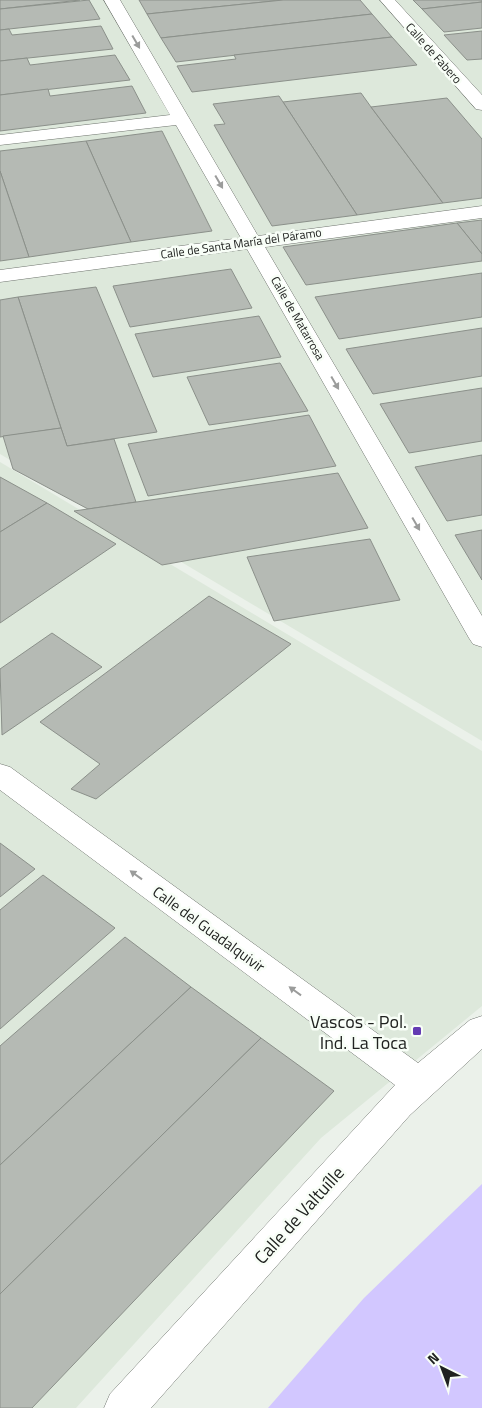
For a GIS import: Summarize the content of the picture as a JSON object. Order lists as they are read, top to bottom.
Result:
{
  "streets": {
    "street": [
      "Calle de Fabero",
      "Calle de Santa María del Páramo",
      "Calle de Matarrosa",
      "Calle del Guadalquivir",
      "Calle de Valtuílle"
    ]
  },
  "crossings": [
    ["Calle de Santa María del Páramo", "Calle de Matarrosa"],
    ["Calle del Guadalquivir", "Calle de Valtuílle"]
  ],
  "one_way": ["Calle de Matarrosa", "Calle del Guadalquivir"],
  "places": {
    "transit": ["Vascos - Pol. Ind. La Toca"]
  },
  "north": "top left"
}
